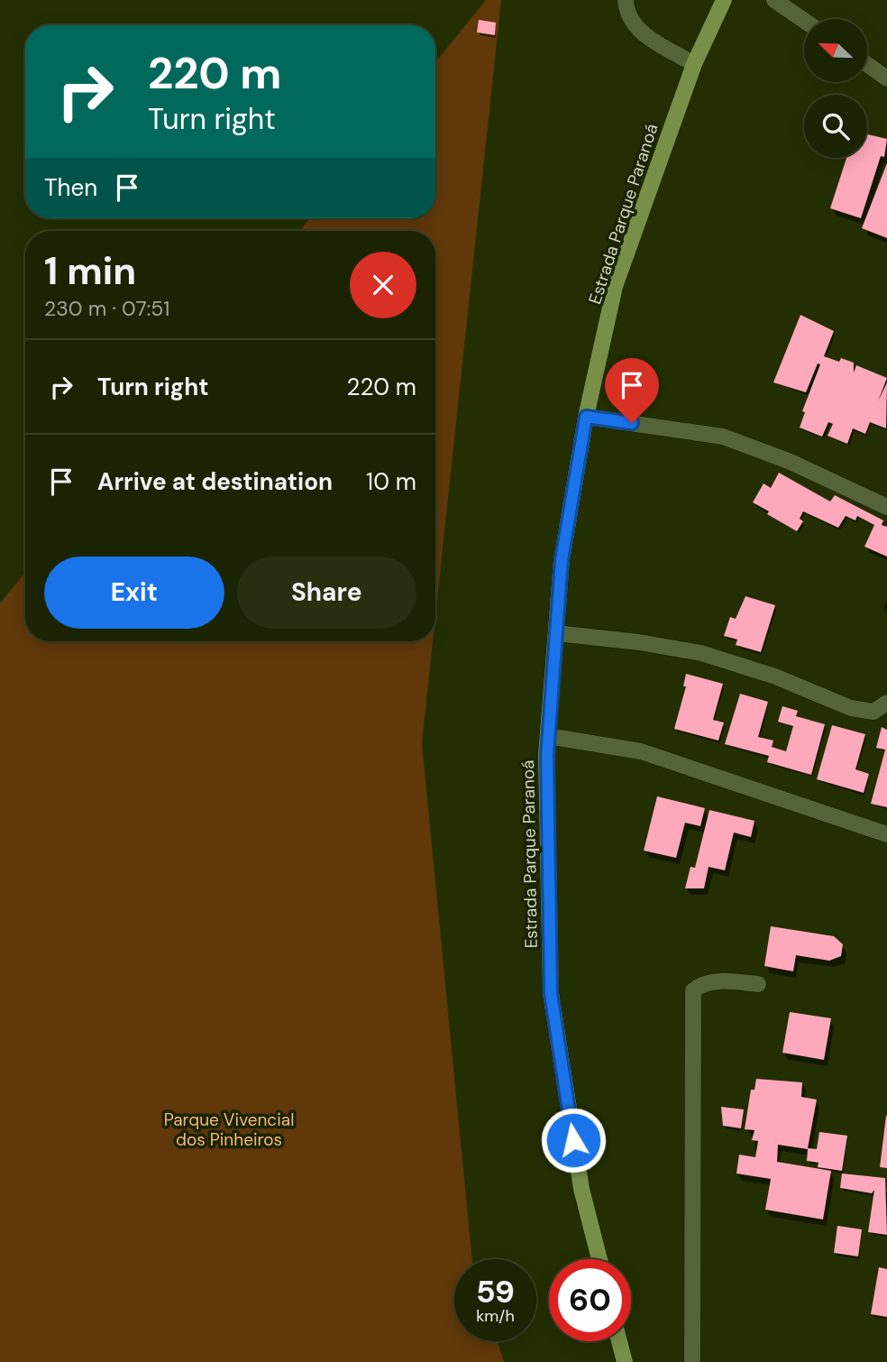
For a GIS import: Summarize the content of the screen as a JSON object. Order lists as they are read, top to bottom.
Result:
{
  "streets": {
    "main road": ["Estrada Parque Paranoá"]
  },
  "parks": ["Parque Vivencial dos Pinheiros"],
  "north": "top left",
  "page": {
    "turn": ["220 m", "Turn right"],
    "then": "Then",
    "heading": ["1 min", "230 m · 07:51"],
    "list": [
      {
        "name": "Turn right",
        "value": "220 m"
      },
      {
        "name": "Arrive at destination",
        "value": "10 m"
      }
    ],
    "buttons": ["Exit", "Share"],
    "speed": "59 km/h",
    "limit": "60"
  }
}
